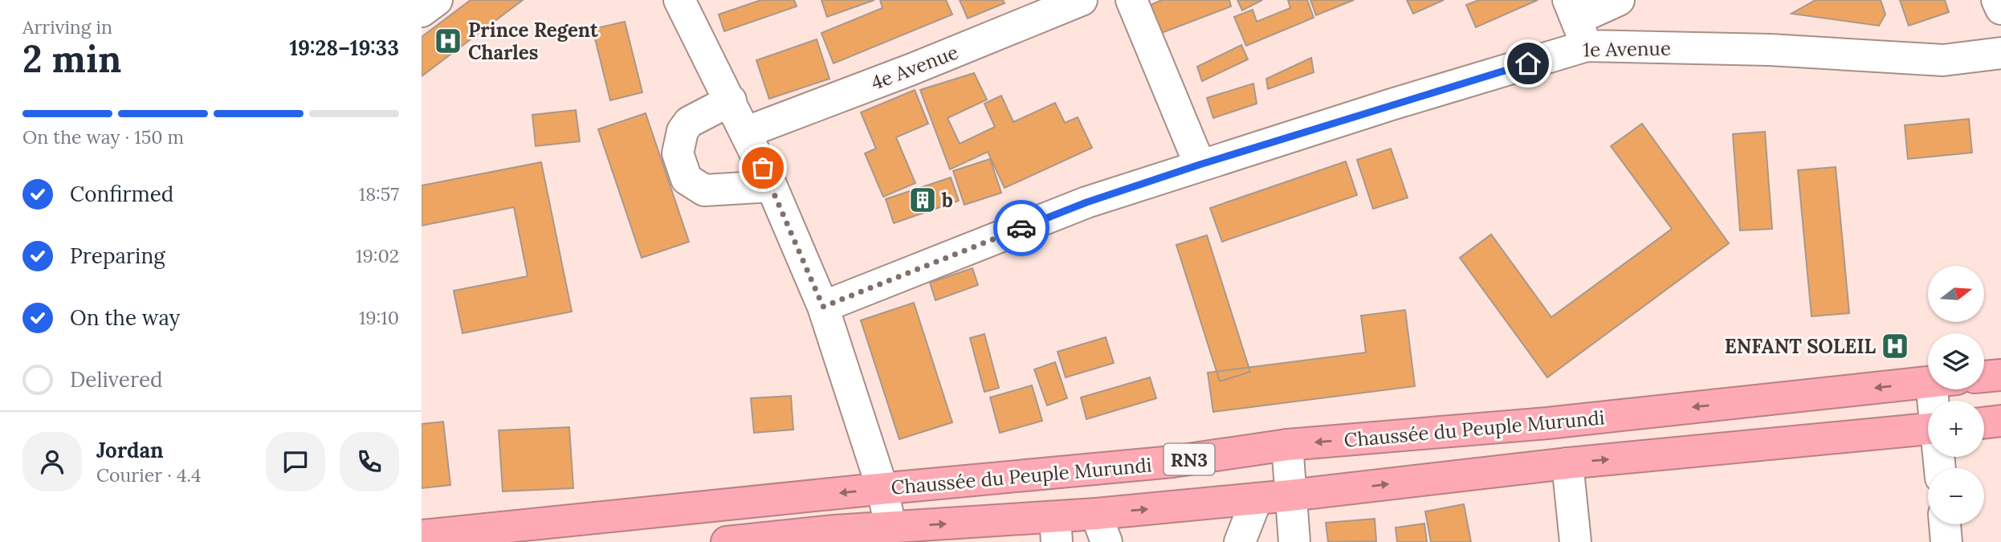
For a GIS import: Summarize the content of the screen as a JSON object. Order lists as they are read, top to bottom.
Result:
{
  "streets": {
    "highway": ["Chaussée du Peuple Murundi", "RN3"],
    "street": ["1e Avenue", "4e Avenue"]
  },
  "places": {
    "hospital": ["Prince Regent Charles", "ENFANT SOLEIL"],
    "building": ["b"]
  },
  "north": "right",
  "page": {
    "heading": ["2 min", "Arriving in", "19:28–19:33"],
    "panel": ["Jordan", "Courier · 4.4"],
    "bar": "On the way · 150 m",
    "list": [
      ["Confirmed", "18:57"],
      ["Preparing", "19:02"],
      ["On the way", "19:10"],
      "Delivered"
    ],
    "map_buttons": ["+", "−"]
  }
}
